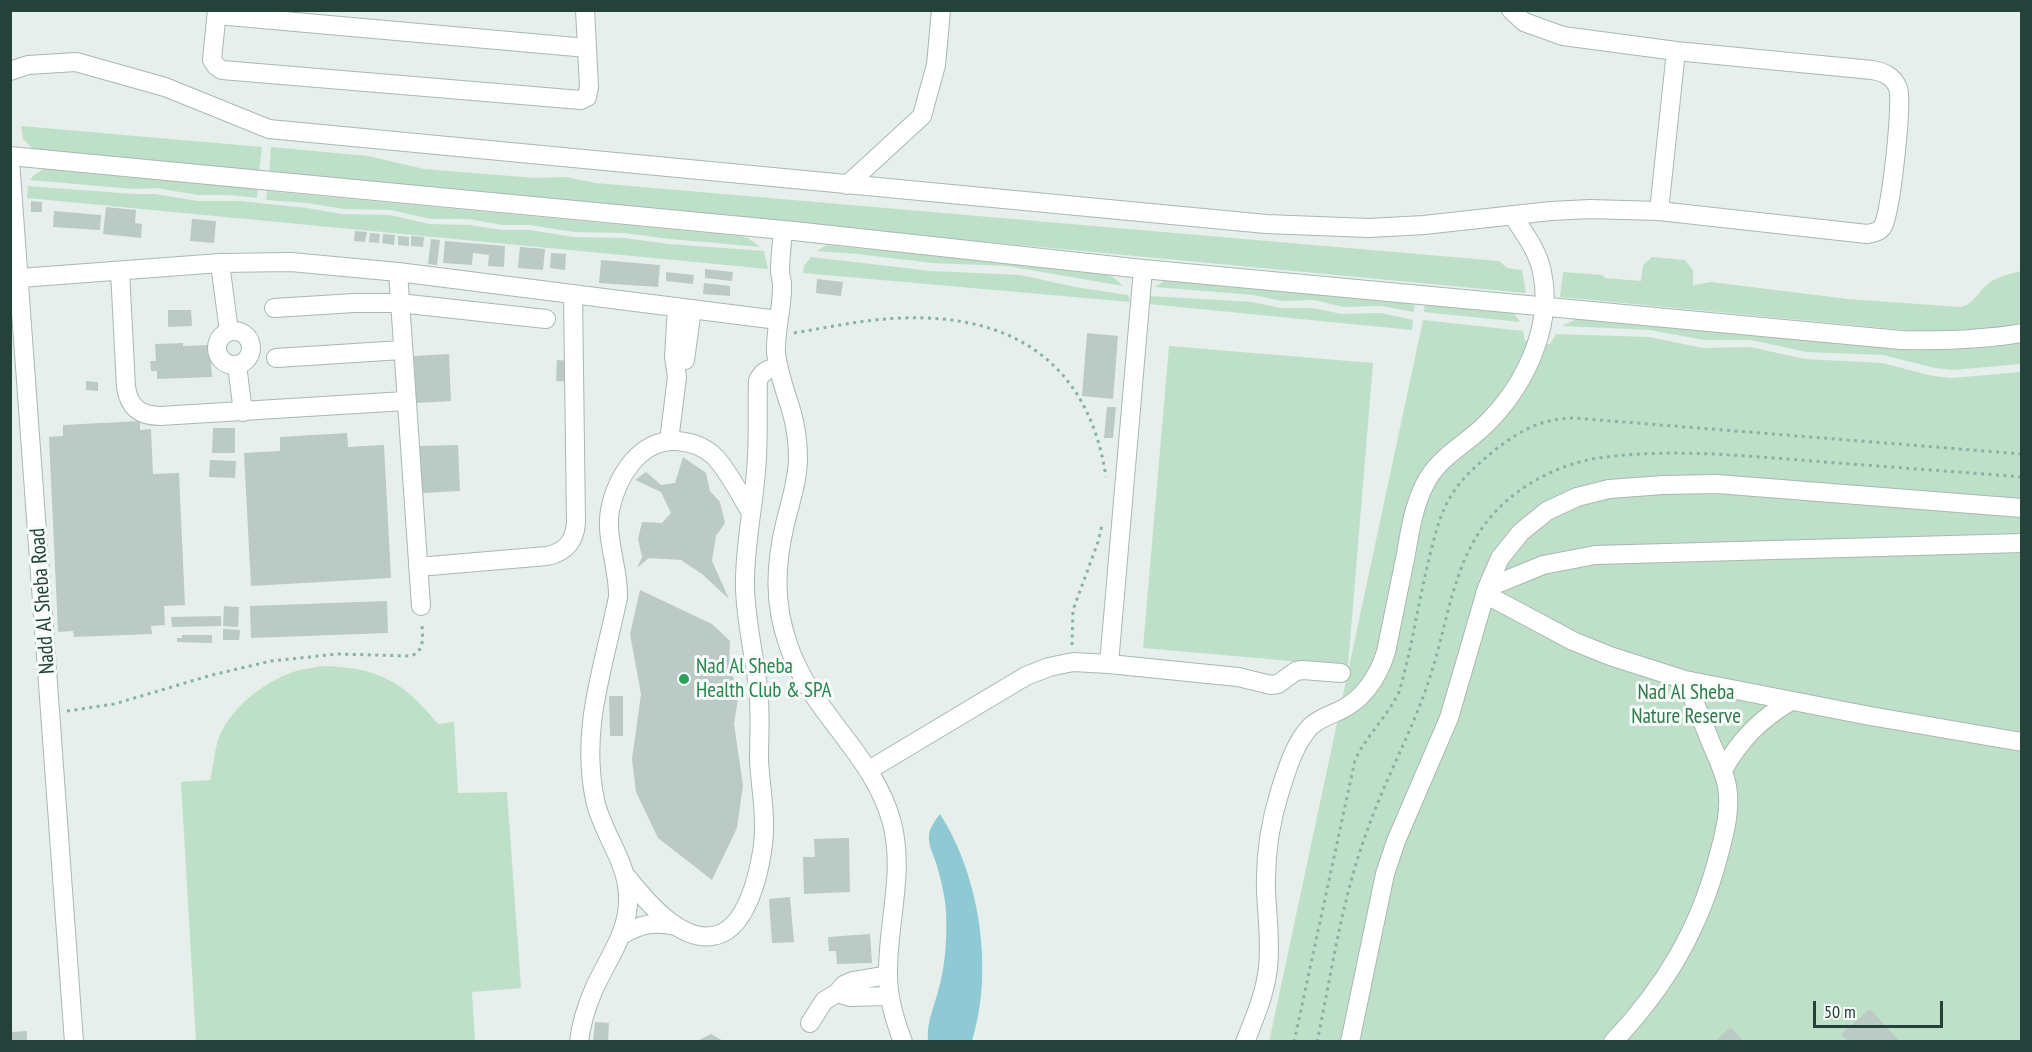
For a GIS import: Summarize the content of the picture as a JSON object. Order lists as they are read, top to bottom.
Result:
{
  "streets": {
    "street": ["Nadd Al Sheba Road"]
  },
  "parks": ["Nad Al Sheba Nature Reserve"],
  "places": ["Nad Al Sheba Health Club & SPA"],
  "scale_bar": "50 m"
}
